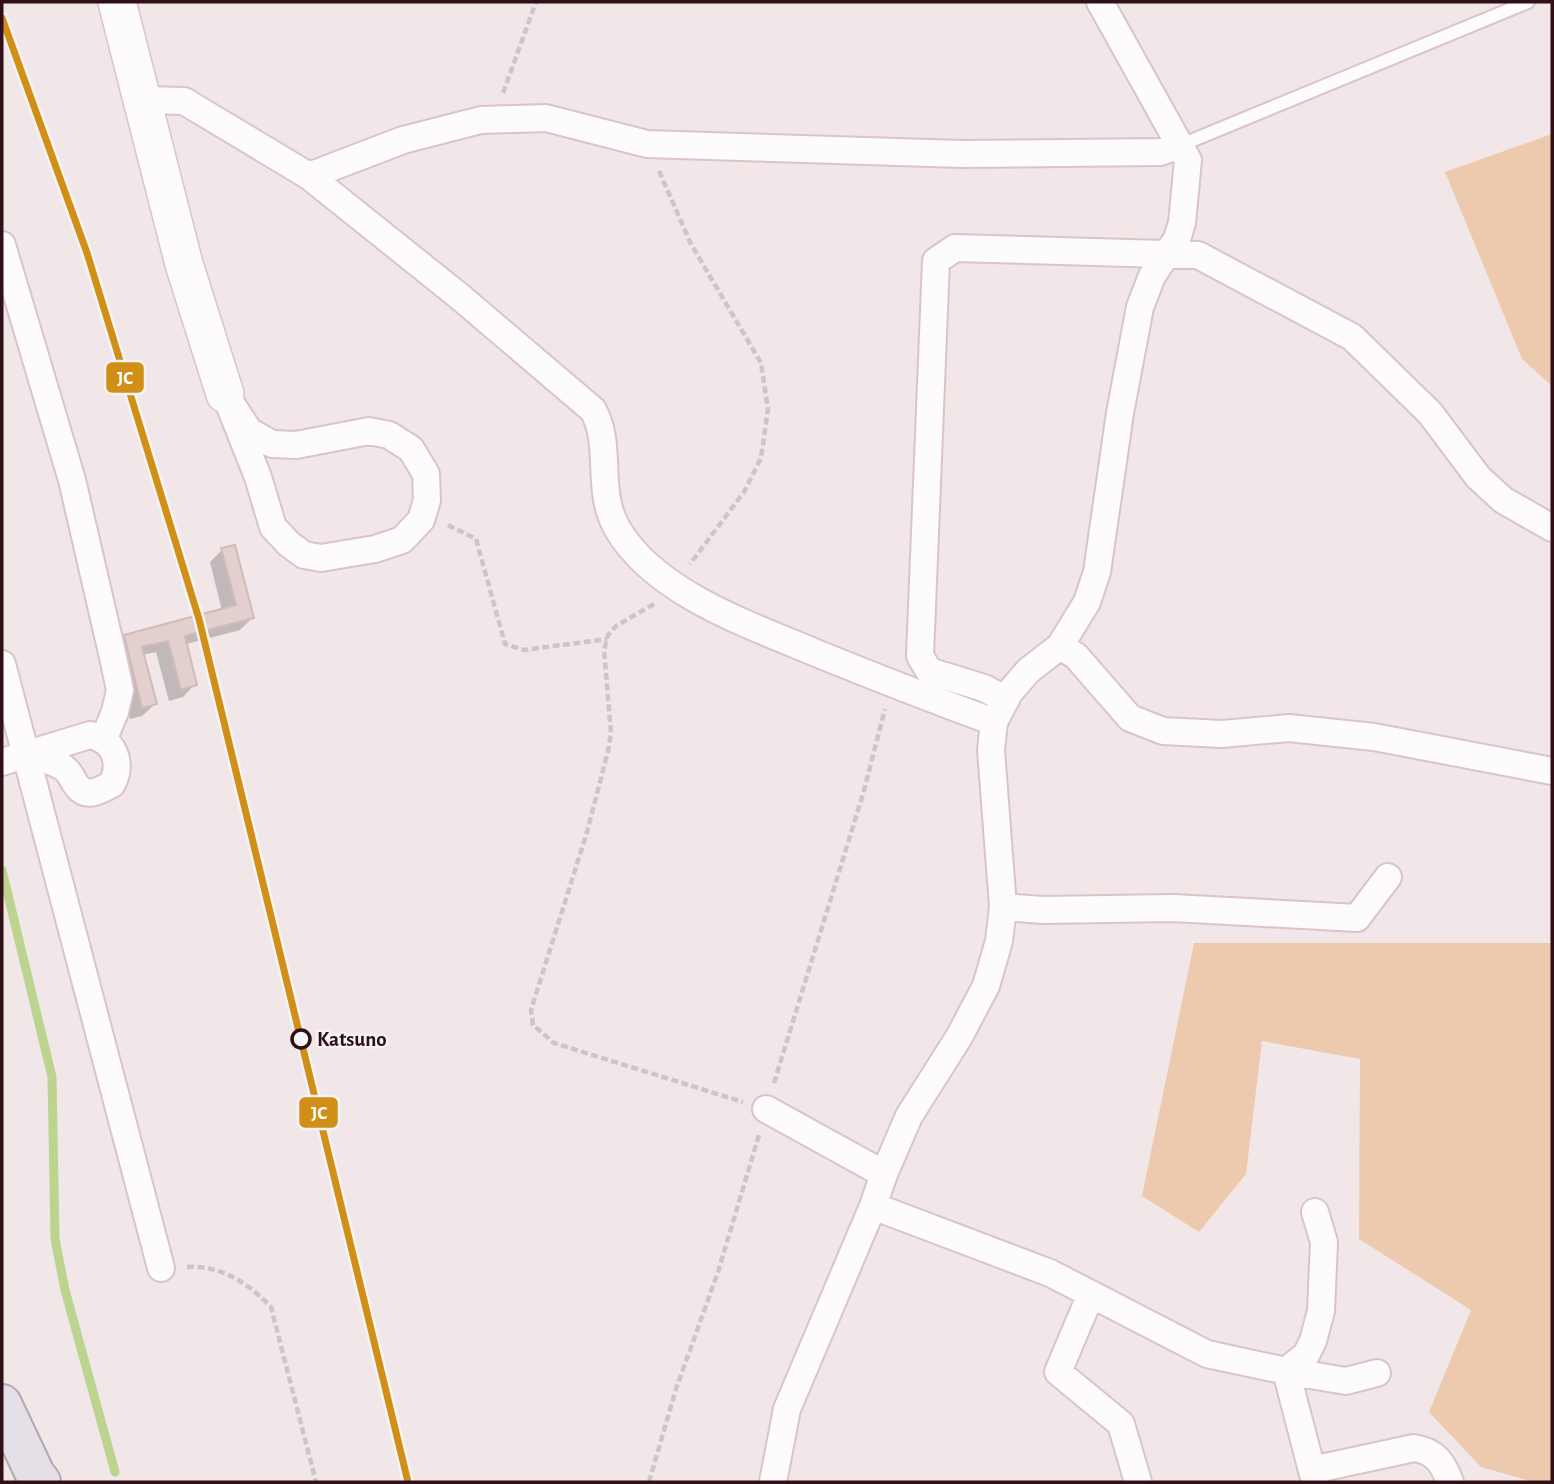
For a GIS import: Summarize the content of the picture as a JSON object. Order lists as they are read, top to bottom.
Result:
{
  "places": ["Katsuno"],
  "lines": ["transit line JC"]
}
